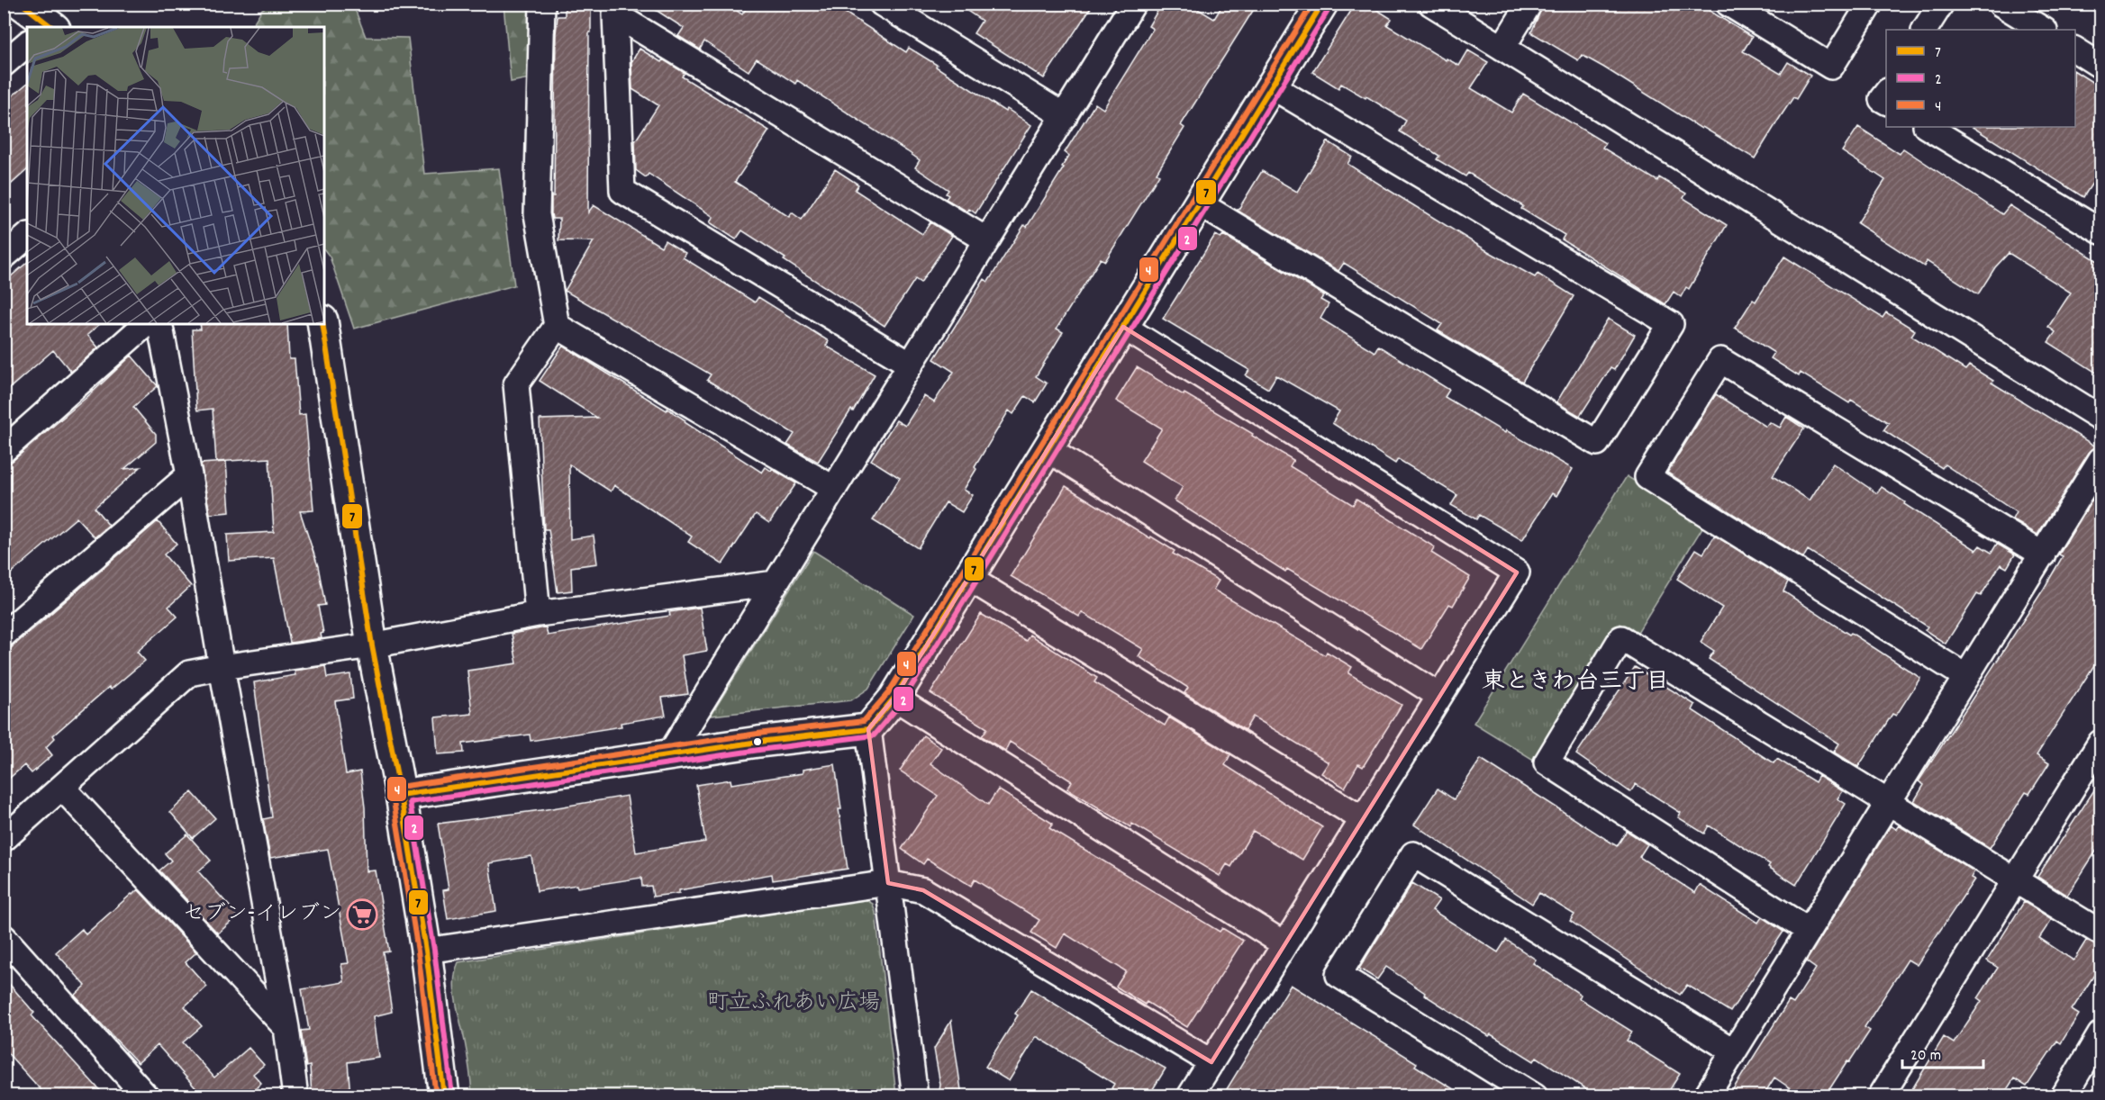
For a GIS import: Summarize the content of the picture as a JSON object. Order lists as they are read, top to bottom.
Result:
{
  "districts": ["東ときわ台三丁目"],
  "parks": ["町立ふれあい広場"],
  "places": {
    "supermarket": ["セブン-イレブン"]
  },
  "lines": ["transit line 7", "transit line 4", "transit line 2"],
  "legend": ["7", "2", "4"],
  "scale_bar": "20 m"
}
